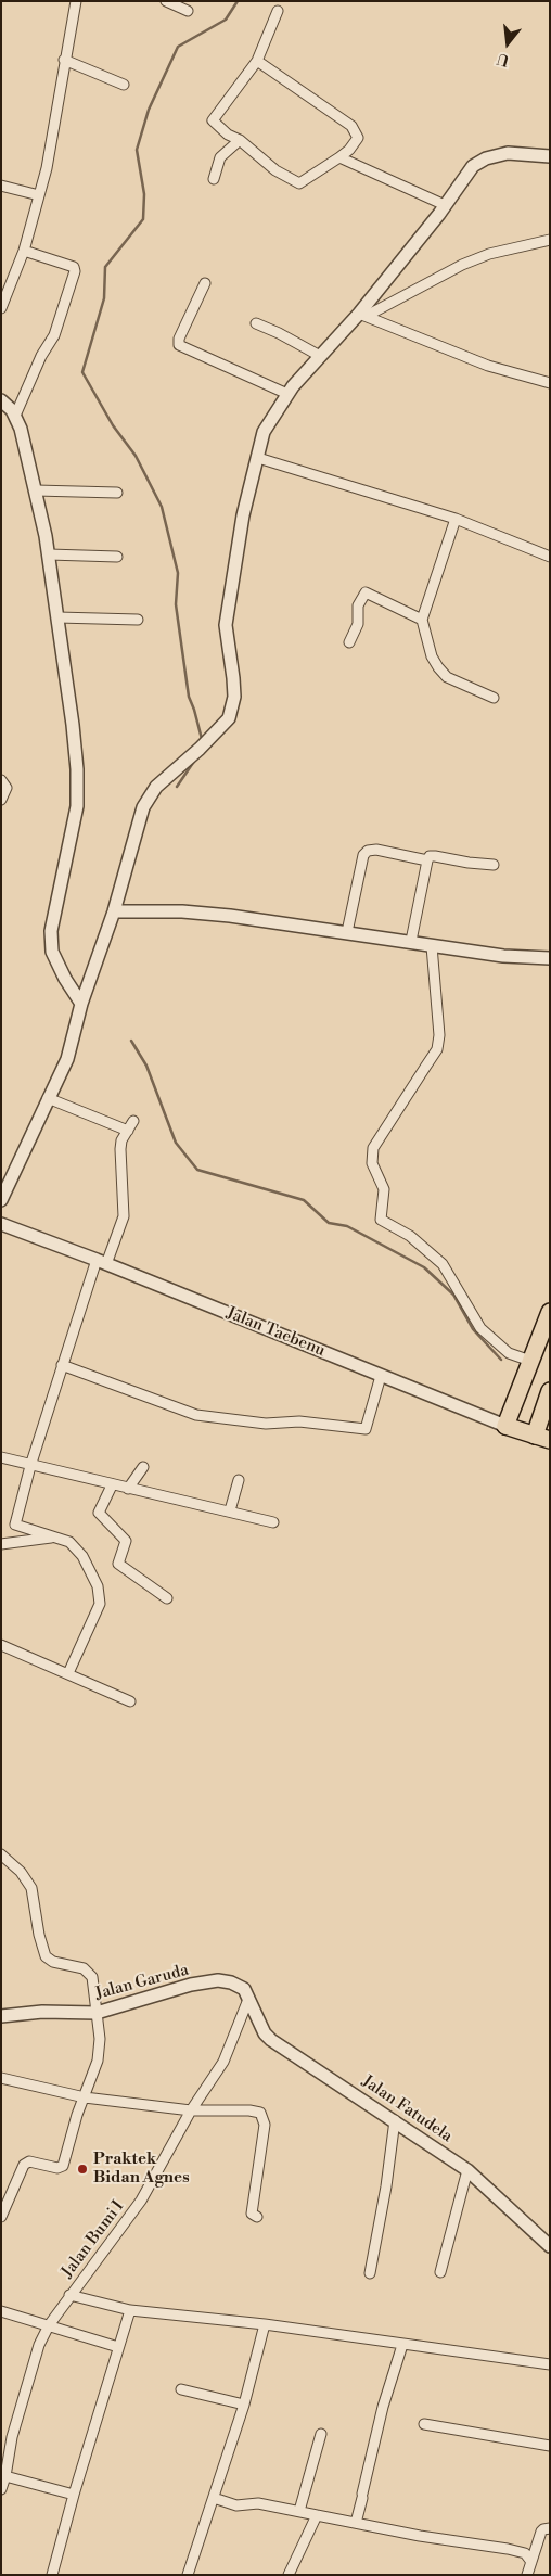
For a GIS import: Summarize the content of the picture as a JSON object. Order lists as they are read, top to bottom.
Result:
{
  "streets": {
    "main road": ["Jalan Taebenu"],
    "street": ["Jalan Garuda", "Jalan Fatudela", "Jalan Bumi I"]
  },
  "crossings": [
    ["Jalan Garuda", "Jalan Fatudela"],
    ["Jalan Garuda", "Jalan Bumi I"],
    ["Jalan Fatudela", "Jalan Bumi I"]
  ],
  "places": ["Praktek Bidan Agnes"],
  "north": "bottom"
}
